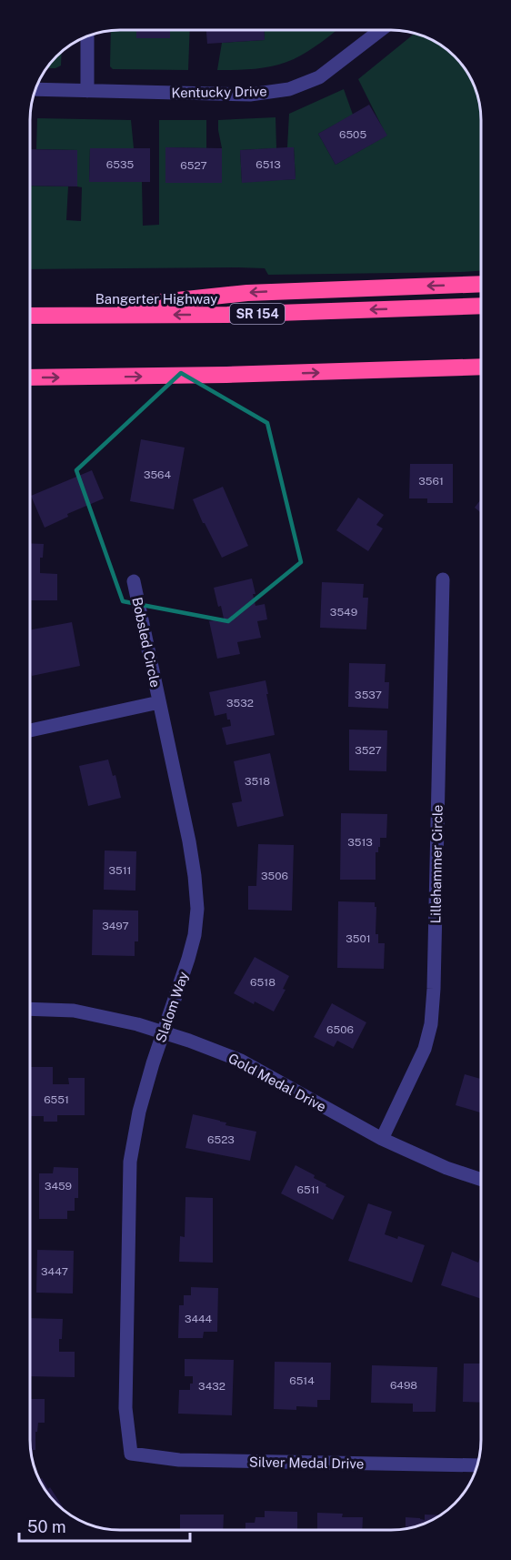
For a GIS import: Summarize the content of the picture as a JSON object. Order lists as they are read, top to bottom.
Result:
{
  "streets": {
    "highway": ["Bangerter Highway", "SR 154"],
    "street": [
      "Kentucky Drive",
      "Bobsled Circle",
      "Lillehammer Circle",
      "Slalom Way",
      "Gold Medal Drive",
      "Silver Medal Drive"
    ]
  },
  "crossings": [
    ["Bobsled Circle", "Slalom Way"],
    ["Lillehammer Circle", "Gold Medal Drive"],
    ["Slalom Way", "Gold Medal Drive"],
    ["Slalom Way", "Silver Medal Drive"]
  ],
  "house_numbers": [
    "6505",
    "6535",
    "6513",
    "6527",
    "3564",
    "3561",
    "3549",
    "3537",
    "3532",
    "3527",
    "3518",
    "3513",
    "3511",
    "3506",
    "3497",
    "3501",
    "6518",
    "6506",
    "6551",
    "6523",
    "3459",
    "6511",
    "3447",
    "3444",
    "6514",
    "6498",
    "3432"
  ],
  "scale_bar": "50 m"
}
